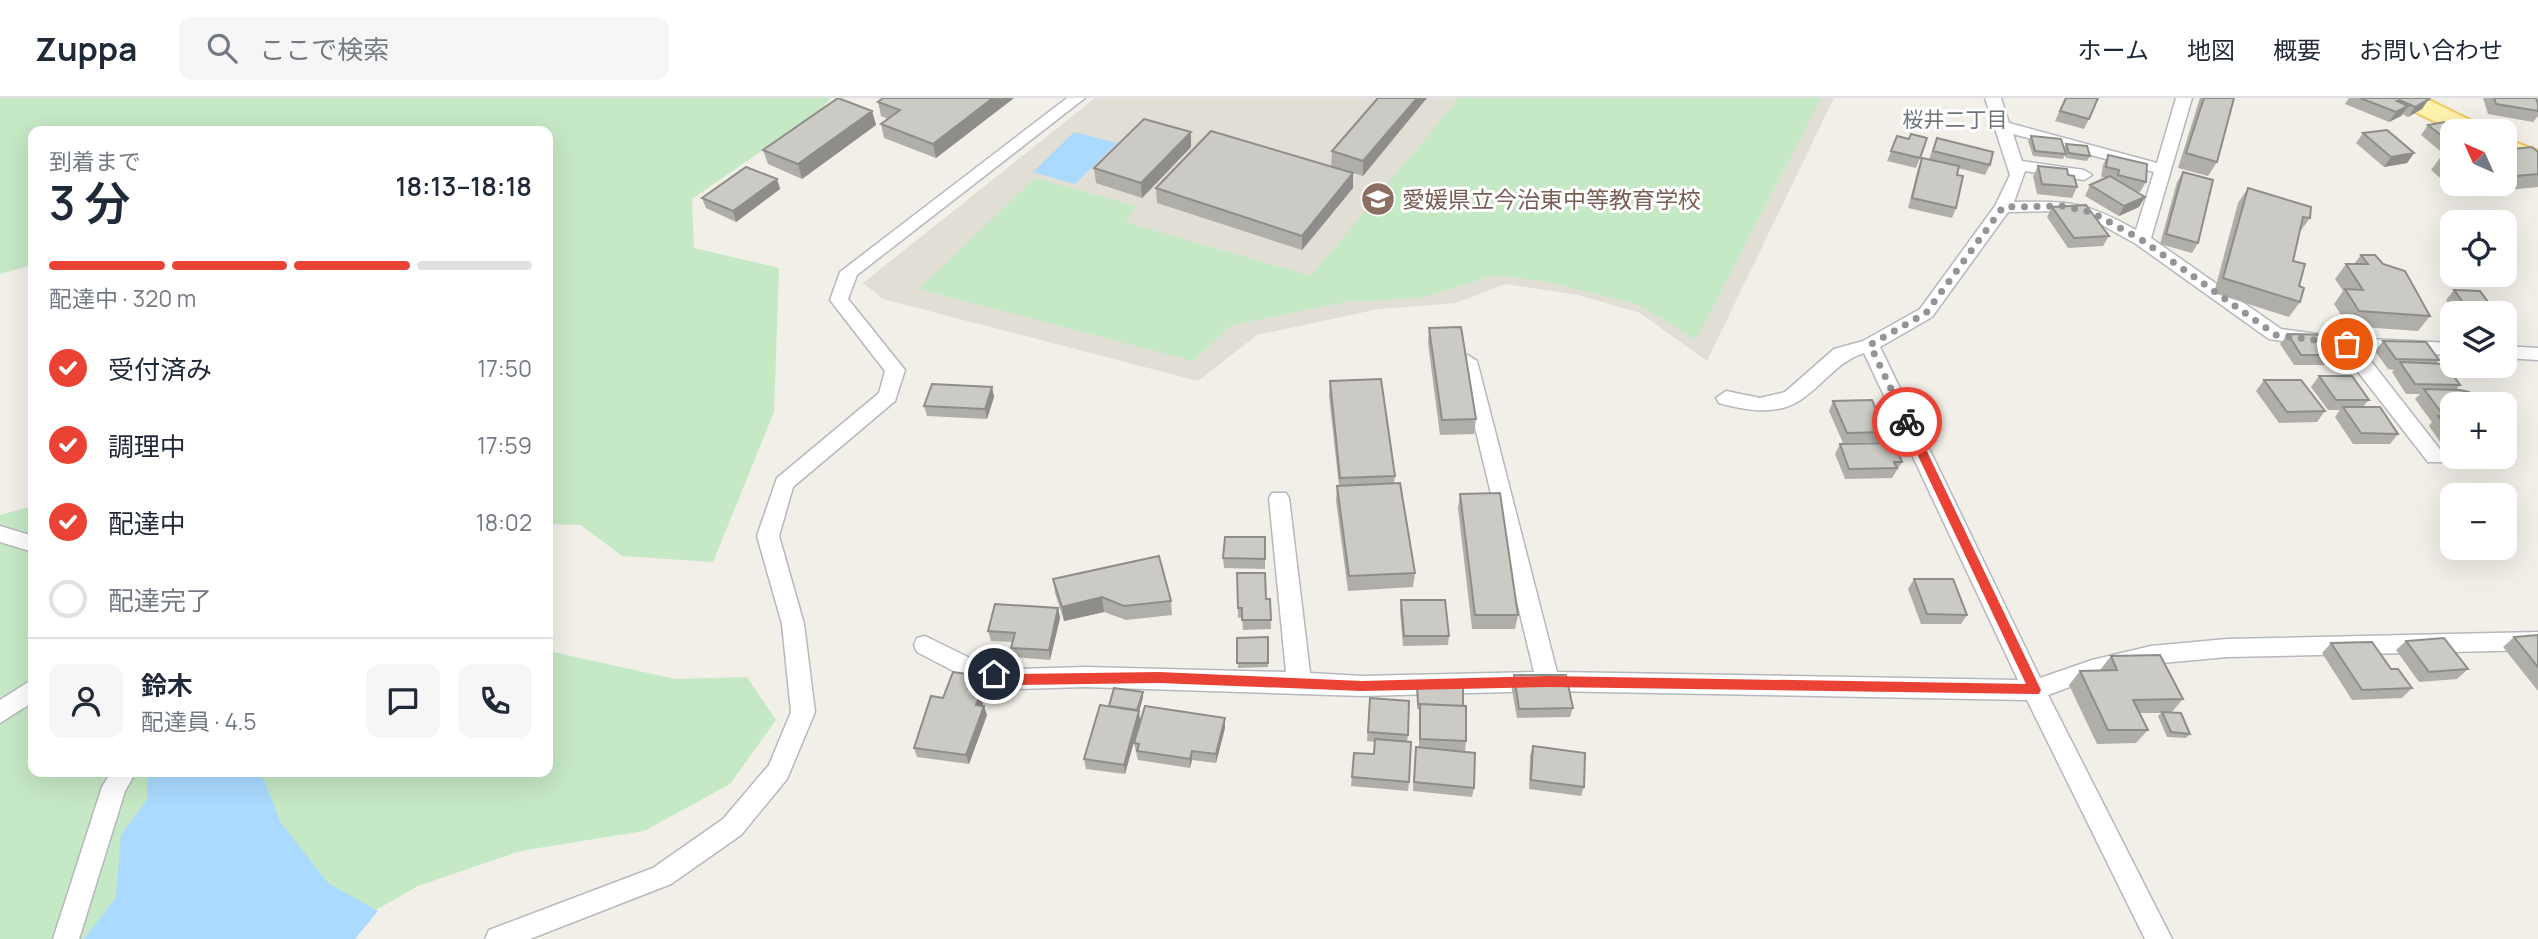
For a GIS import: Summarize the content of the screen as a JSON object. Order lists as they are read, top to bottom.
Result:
{
  "districts": ["桜井二丁目"],
  "places": {
    "school or university": ["愛媛県立今治東中等教育学校"]
  },
  "north": "top left",
  "page": {
    "header": "Zuppa",
    "search": "ここで検索",
    "nav": [
      "ホーム",
      "地図",
      "概要",
      "お問い合わせ"
    ],
    "map_buttons": ["+", "−"],
    "heading": ["3 分", "到着まで", "18:13–18:18"],
    "panel": ["鈴木", "配達員 · 4.5"],
    "bar": "配達中 · 320 m",
    "list": [
      ["受付済み", "17:50"],
      ["調理中", "17:59"],
      ["配達中", "18:02"],
      "配達完了"
    ]
  }
}
